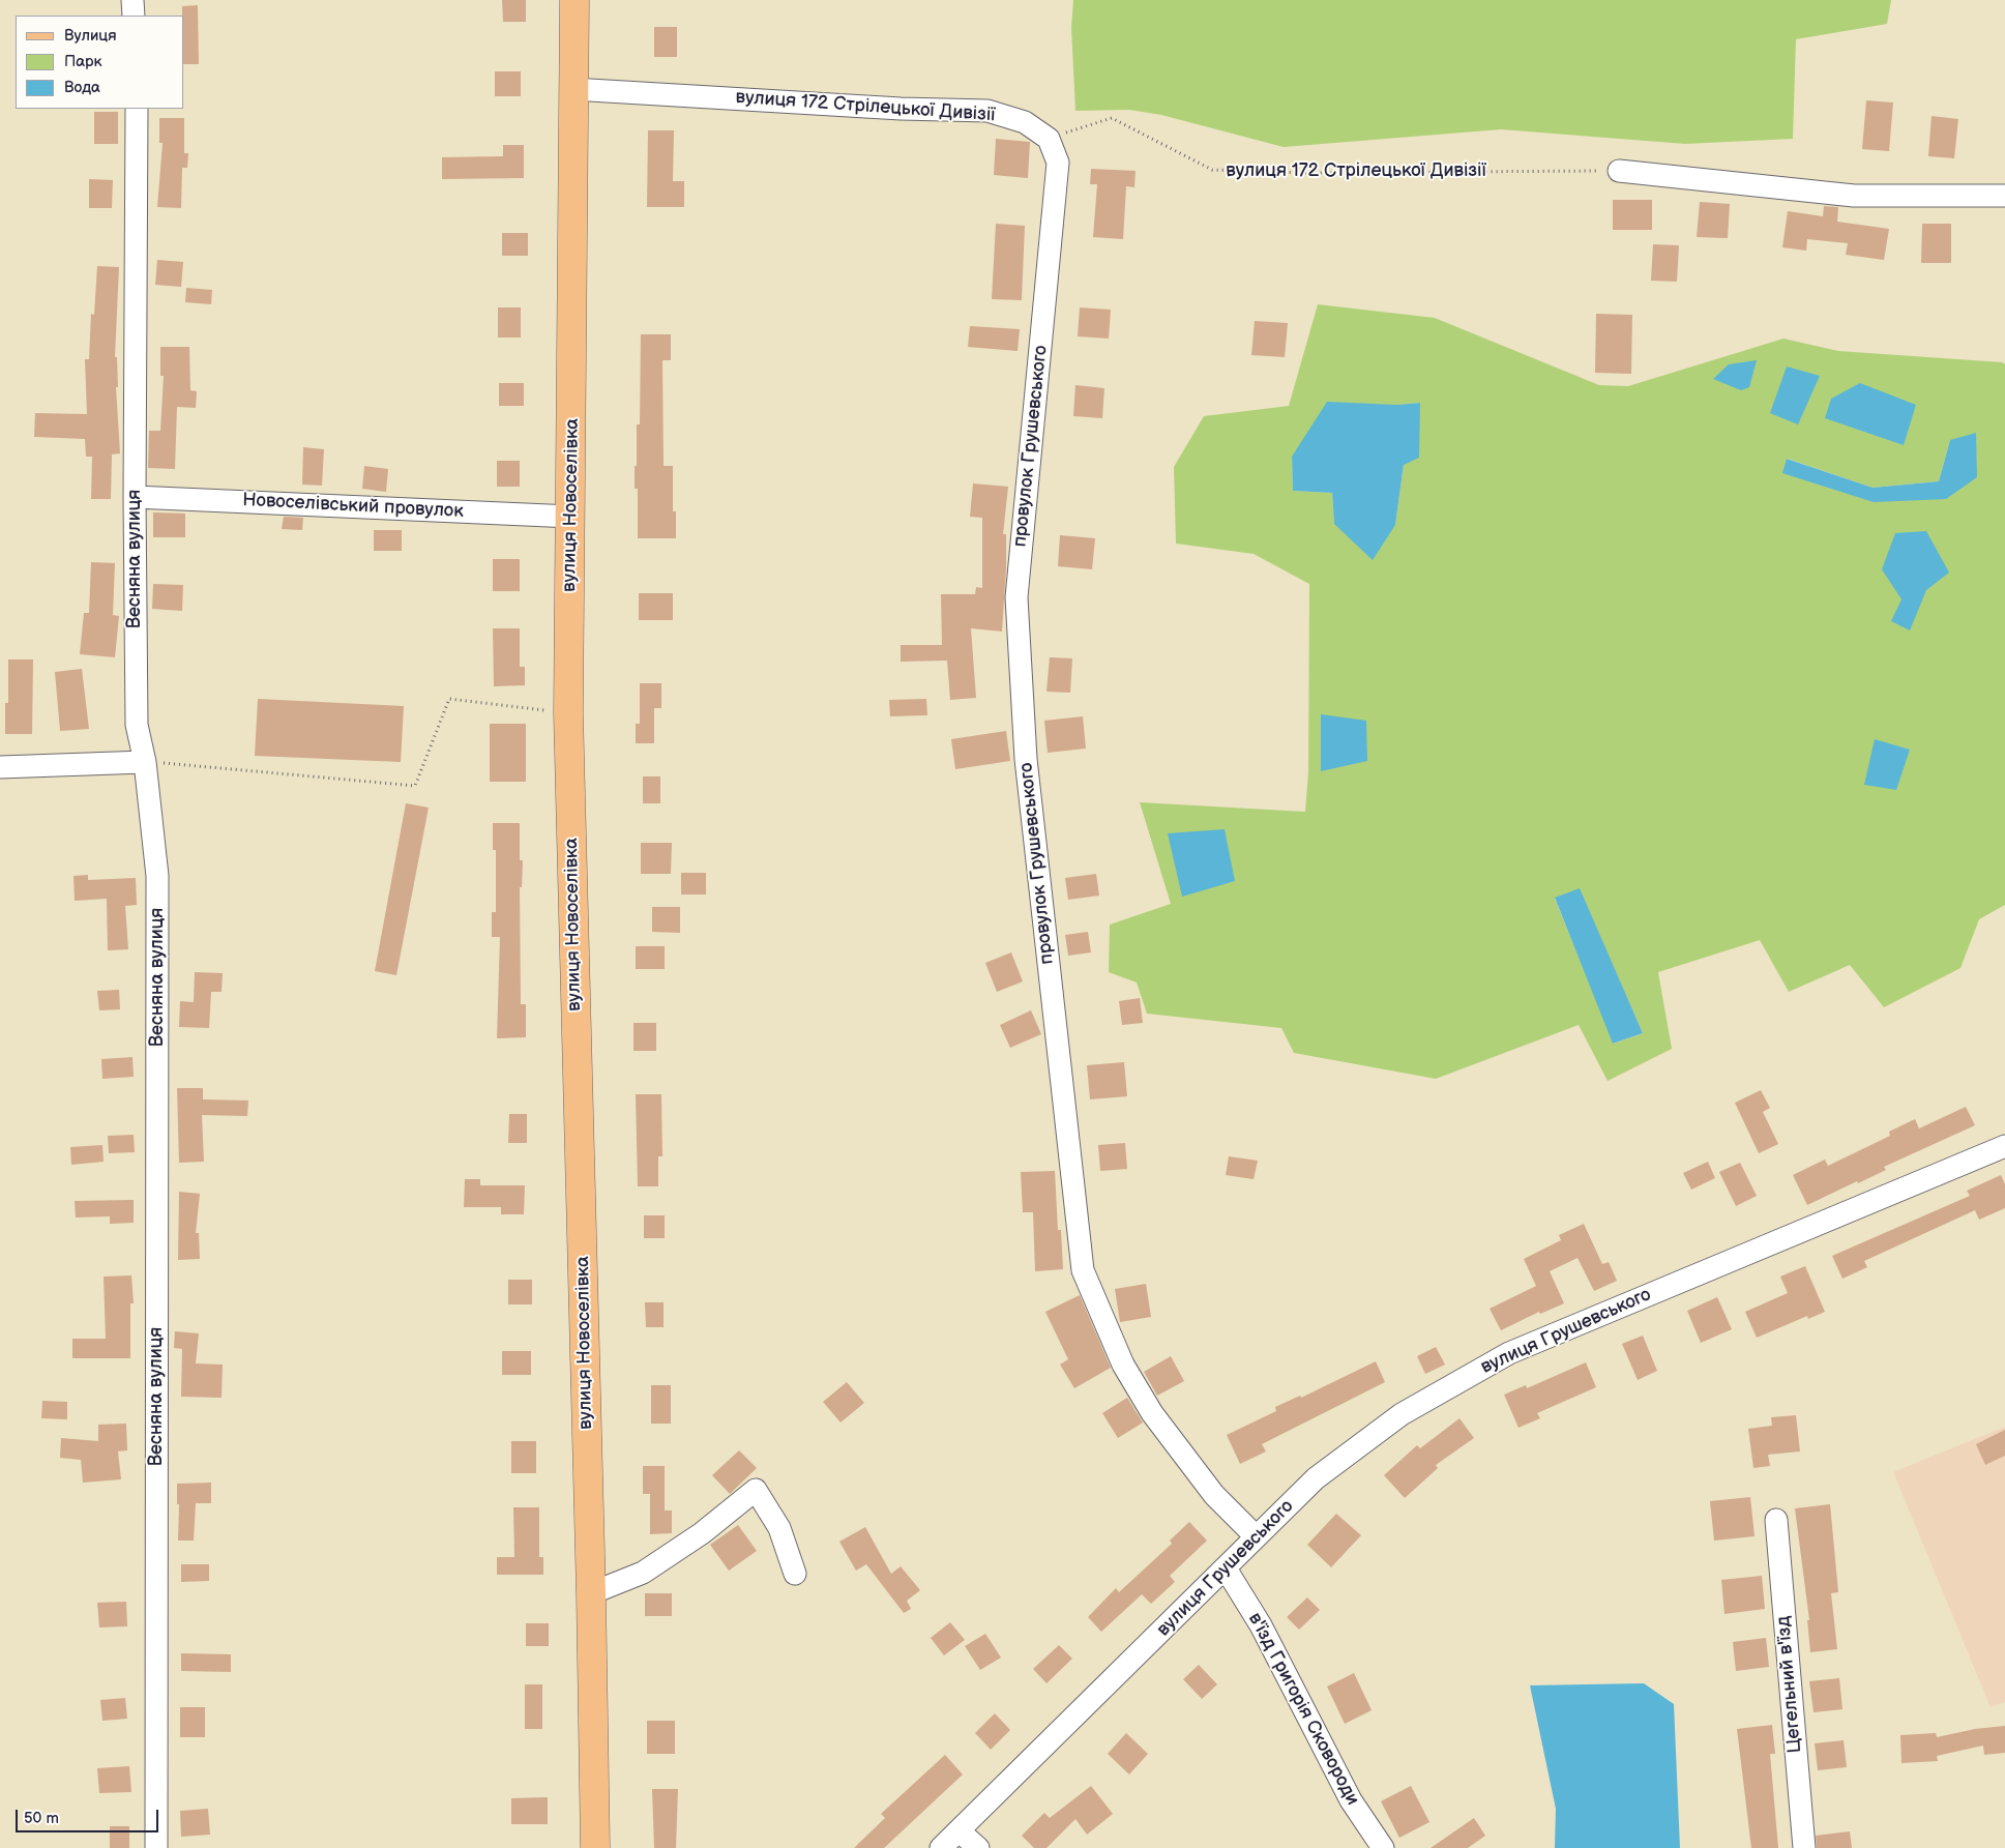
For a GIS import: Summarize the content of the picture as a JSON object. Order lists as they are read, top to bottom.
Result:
{
  "streets": {
    "main road": ["вулиця Новоселівка"],
    "street": [
      "вулиця 172 Стрілецької Дивізії",
      "провулок Грушевського",
      "Новоселівський провулок",
      "Весняна вулиця",
      "вулиця Грушевського",
      "Цегельний в'їзд",
      "в'їзд Григорія Сковороди"
    ]
  },
  "crossings": [
    ["вулиця 172 Стрілецької Дивізії", "провулок Грушевського"],
    ["вулиця 172 Стрілецької Дивізії", "вулиця Новоселівка"],
    ["провулок Грушевського", "вулиця Грушевського"],
    ["вулиця Новоселівка", "Новоселівський провулок"],
    ["Новоселівський провулок", "Весняна вулиця"],
    ["вулиця Грушевського", "в'їзд Григорія Сковороди"]
  ],
  "legend": ["Вулиця", "Парк", "Вода"],
  "scale_bar": "50 m"
}
